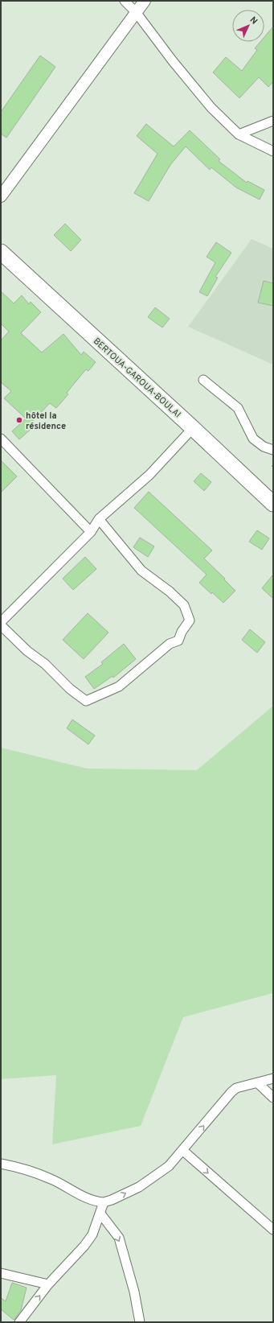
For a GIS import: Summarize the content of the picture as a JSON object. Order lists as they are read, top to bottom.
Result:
{
  "streets": {
    "highway": ["BERTOUA-GAROUA-BOULAI"]
  },
  "places": ["hôtel la résidence"],
  "north": "top right"
}
